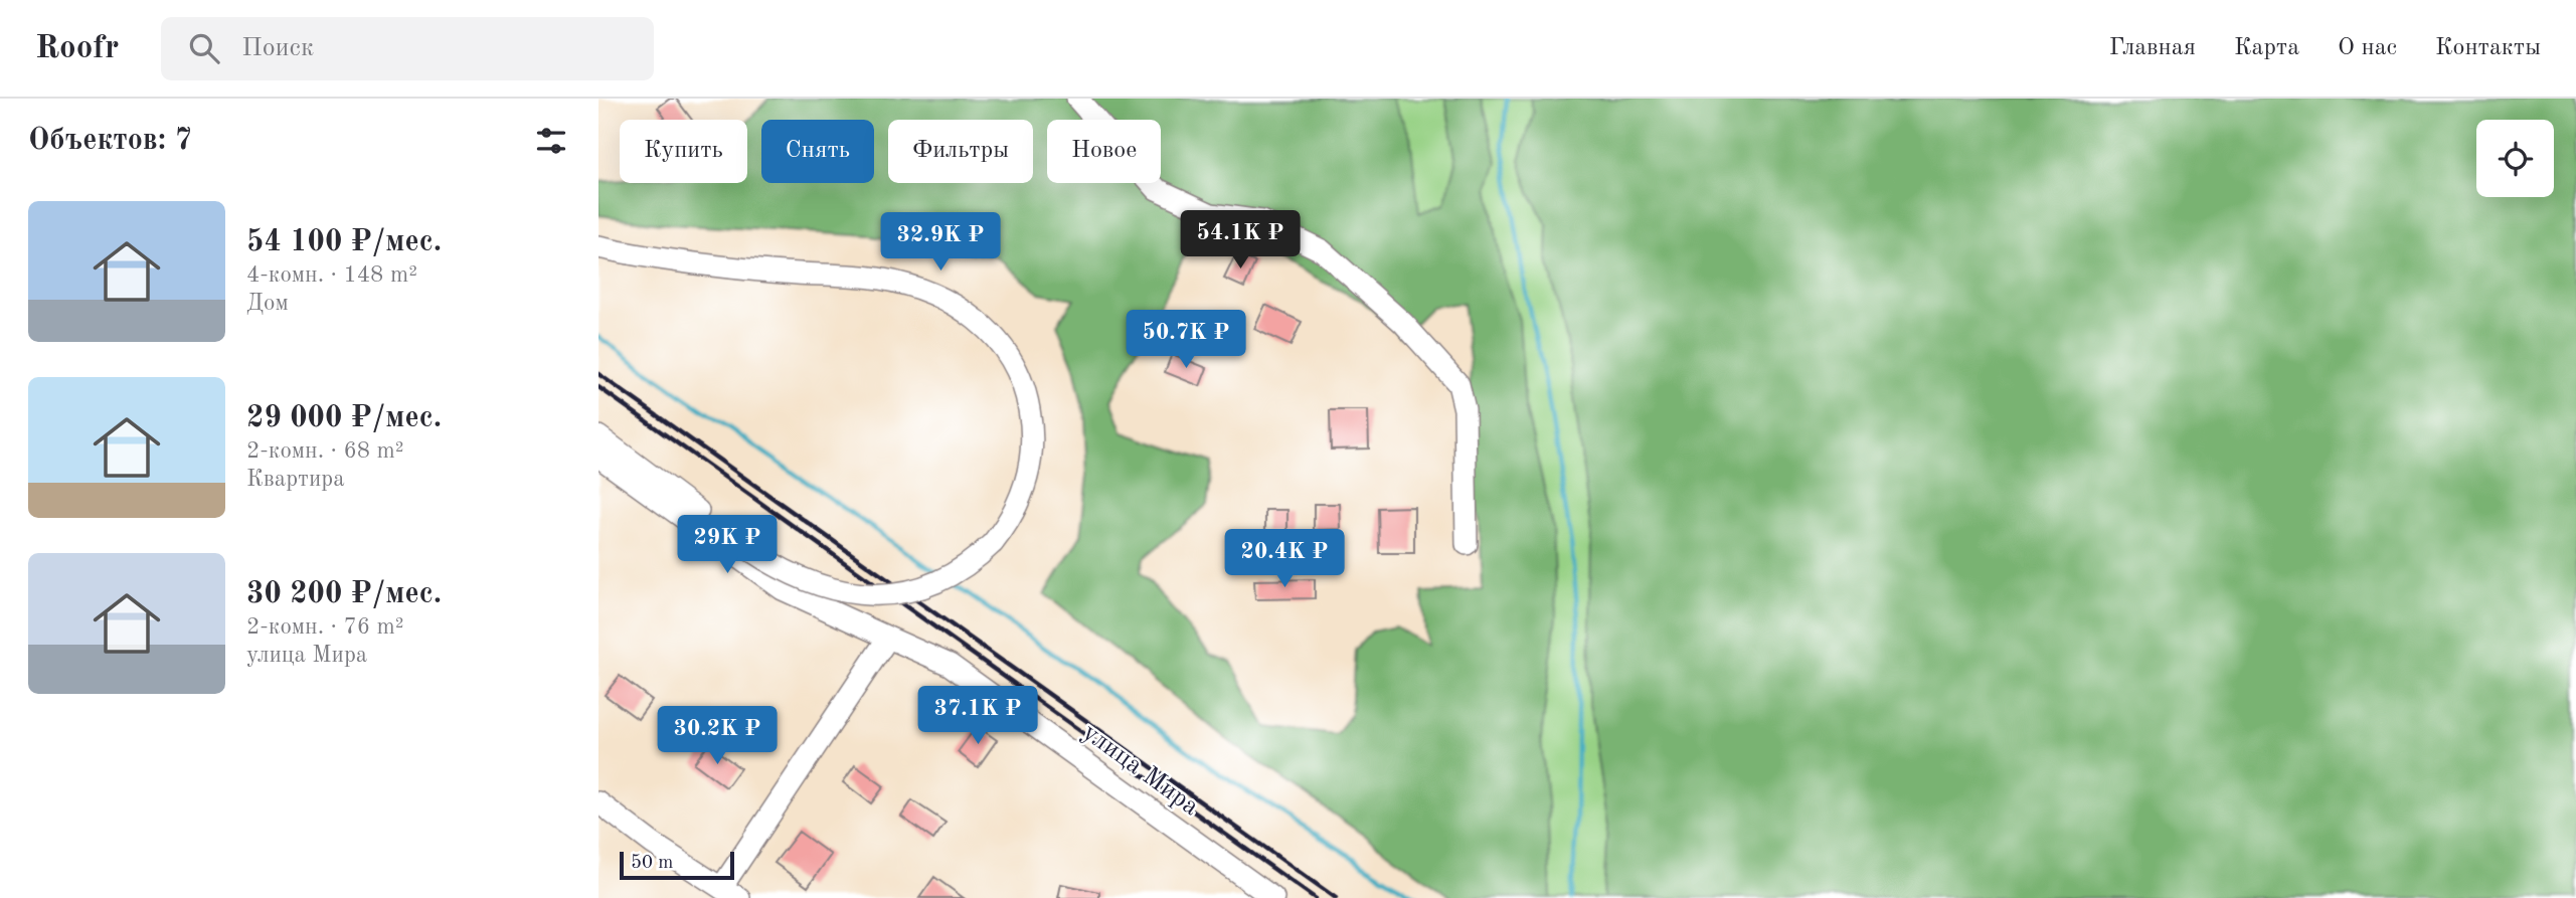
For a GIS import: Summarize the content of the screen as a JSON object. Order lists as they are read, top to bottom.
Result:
{
  "streets": {
    "street": ["улица Мира"]
  },
  "scale_bar": "50 m",
  "page": {
    "header": "Roofr",
    "search": "Поиск",
    "nav": [
      "Главная",
      "Карта",
      "О нас",
      "Контакты"
    ],
    "heading": "Объектов: 7",
    "chip": [
      "Купить",
      "Снять",
      "Фильтры",
      "Новое"
    ],
    "list": [
      {
        "name": "54 100 ₽/мес.",
        "note": "4-комн. · 148 m² · Дом"
      },
      {
        "name": "29 000 ₽/мес.",
        "note": "2-комн. · 68 m² · Квартира"
      },
      {
        "name": "30 200 ₽/мес.",
        "note": "2-комн. · 76 m² · улица Мира"
      }
    ],
    "price": [
      "54.1K ₽",
      "32.9K ₽",
      "50.7K ₽",
      "29K ₽",
      "20.4K ₽",
      "37.1K ₽",
      "30.2K ₽"
    ],
    "scale": "50 m"
  }
}
